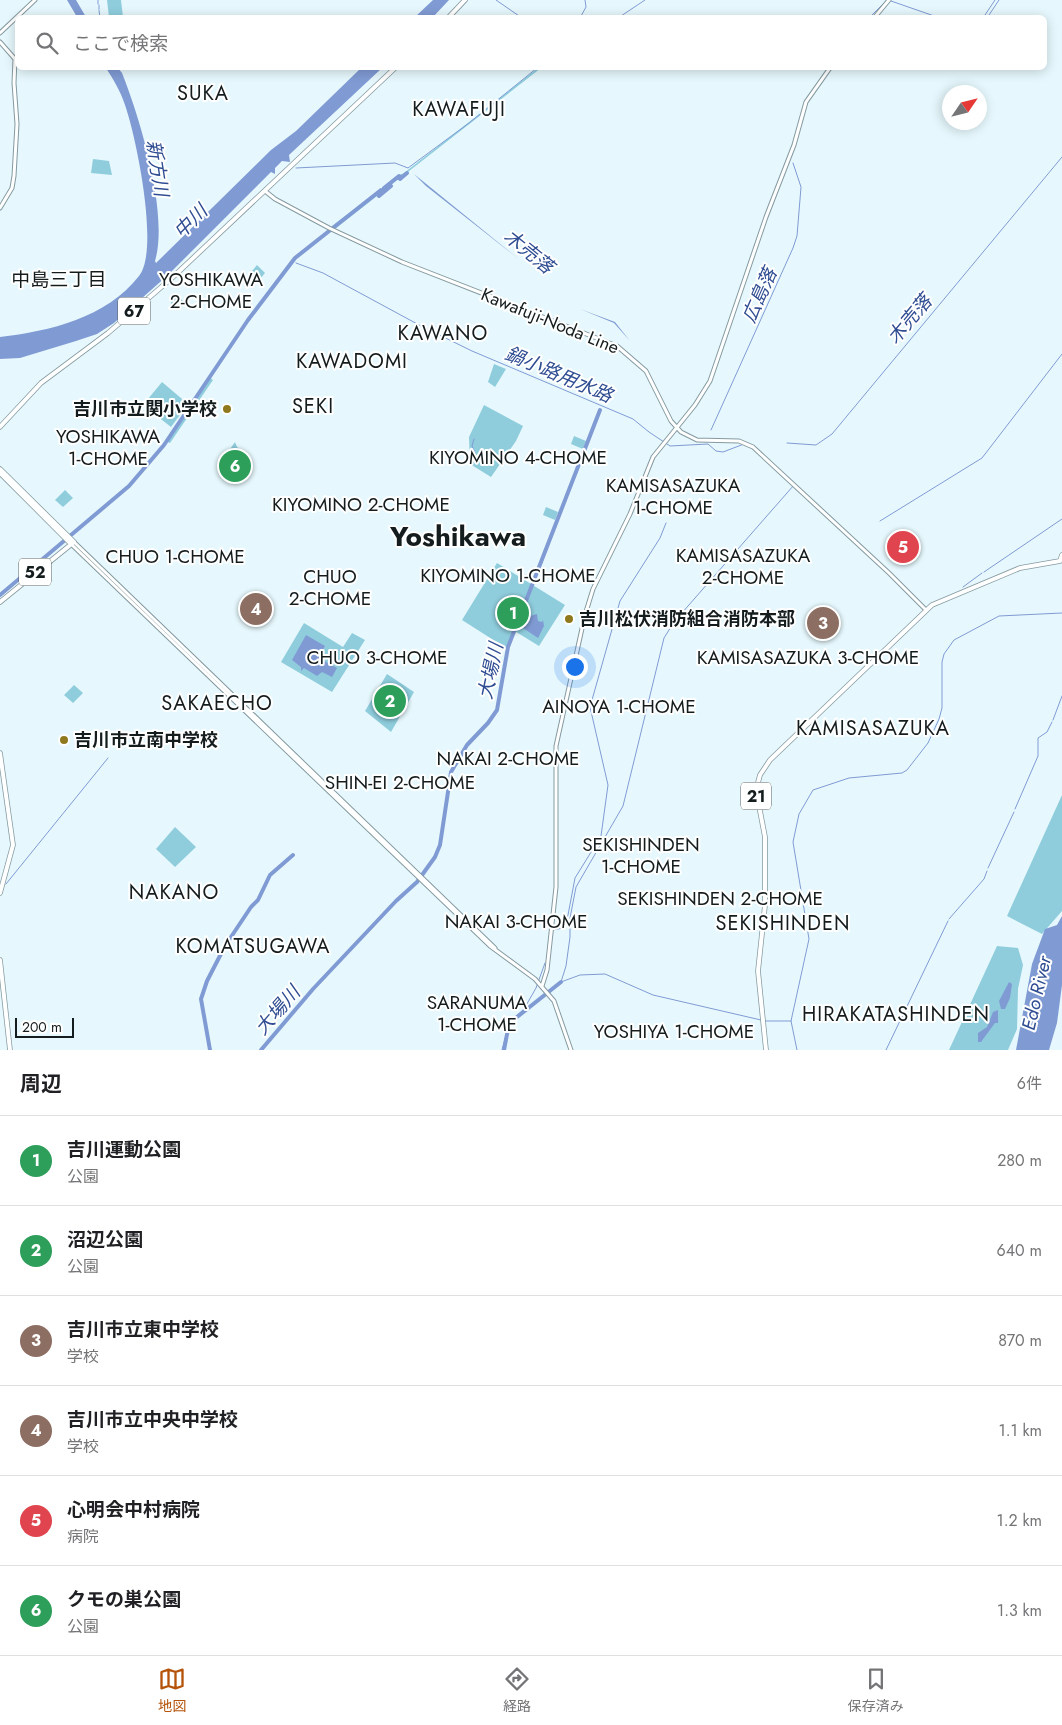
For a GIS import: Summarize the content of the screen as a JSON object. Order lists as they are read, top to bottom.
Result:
{
  "streets": {
    "main road": [
      "67",
      "Kawafuji-Noda Line",
      "52",
      "21"
    ]
  },
  "crossings": [
    ["67", "Kawafuji-Noda Line"]
  ],
  "districts": [
    "SUKA",
    "KAWAFUJI",
    "中島三丁目",
    "YOSHIKAWA 2-CHOME",
    "KAWANO",
    "KAWADOMI",
    "SEKI",
    "YOSHIKAWA 1-CHOME",
    "KIYOMINO 4-CHOME",
    "KAMISASAZUKA 1-CHOME",
    "KIYOMINO 2-CHOME",
    "Yoshikawa",
    "KAMISASAZUKA 2-CHOME",
    "CHUO 1-CHOME",
    "KIYOMINO 1-CHOME",
    "CHUO 2-CHOME",
    "CHUO 3-CHOME",
    "KAMISASAZUKA 3-CHOME",
    "SAKAECHO",
    "AINOYA 1-CHOME",
    "KAMISASAZUKA",
    "NAKAI 2-CHOME",
    "SHIN-EI 2-CHOME",
    "SEKISHINDEN 1-CHOME",
    "NAKANO",
    "SEKISHINDEN 2-CHOME",
    "NAKAI 3-CHOME",
    "SEKISHINDEN",
    "KOMATSUGAWA",
    "SARANUMA 1-CHOME",
    "HIRAKATASHINDEN",
    "YOSHIYA 1-CHOME"
  ],
  "water": [
    "新方川",
    "中川",
    "木売落",
    "広島落",
    "鍋小路用水路",
    "大場川",
    "Edo River"
  ],
  "places": ["吉川市立関小学校", "吉川松伏消防組合消防本部", "吉川市立南中学校"],
  "scale_bar": "200 m",
  "north": "top right",
  "page": {
    "search": "ここで検索",
    "pins": [
      "6",
      "5",
      "4",
      "1",
      "3",
      "2"
    ],
    "scale": "200 m",
    "heading": ["周辺", "6件"],
    "list": [
      {
        "mark": "1",
        "name": "吉川運動公園",
        "note": "公園",
        "value": "280 m"
      },
      {
        "mark": "2",
        "name": "沼辺公園",
        "note": "公園",
        "value": "640 m"
      },
      {
        "mark": "3",
        "name": "吉川市立東中学校",
        "note": "学校",
        "value": "870 m"
      },
      {
        "mark": "4",
        "name": "吉川市立中央中学校",
        "note": "学校",
        "value": "1.1 km"
      },
      {
        "mark": "5",
        "name": "心明会中村病院",
        "note": "病院",
        "value": "1.2 km"
      },
      {
        "mark": "6",
        "name": "クモの巣公園",
        "note": "公園",
        "value": "1.3 km"
      }
    ],
    "nav": ["地図", "経路", "保存済み"]
  }
}
